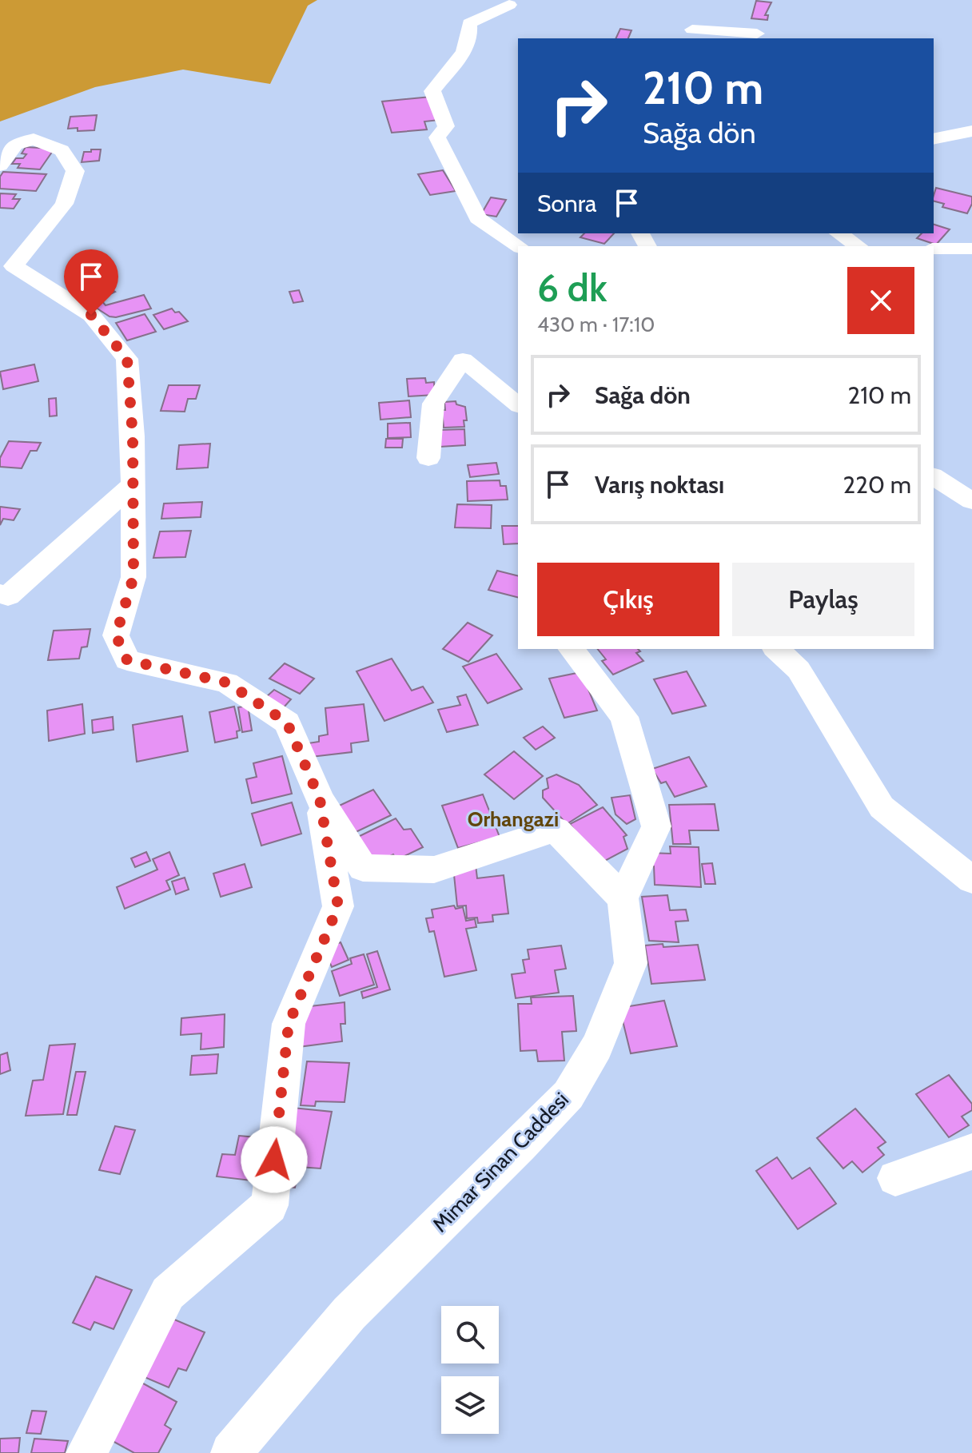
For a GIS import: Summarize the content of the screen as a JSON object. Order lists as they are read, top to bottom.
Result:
{
  "streets": {
    "street": ["Mimar Sinan Caddesi"]
  },
  "districts": ["Orhangazi"],
  "page": {
    "turn": ["210 m", "Sağa dön"],
    "then": "Sonra",
    "heading": ["6 dk", "430 m · 17:10"],
    "list": [
      {
        "name": "Sağa dön",
        "value": "210 m"
      },
      {
        "name": "Varış noktası",
        "value": "220 m"
      }
    ],
    "buttons": ["Çıkış", "Paylaş"]
  }
}
